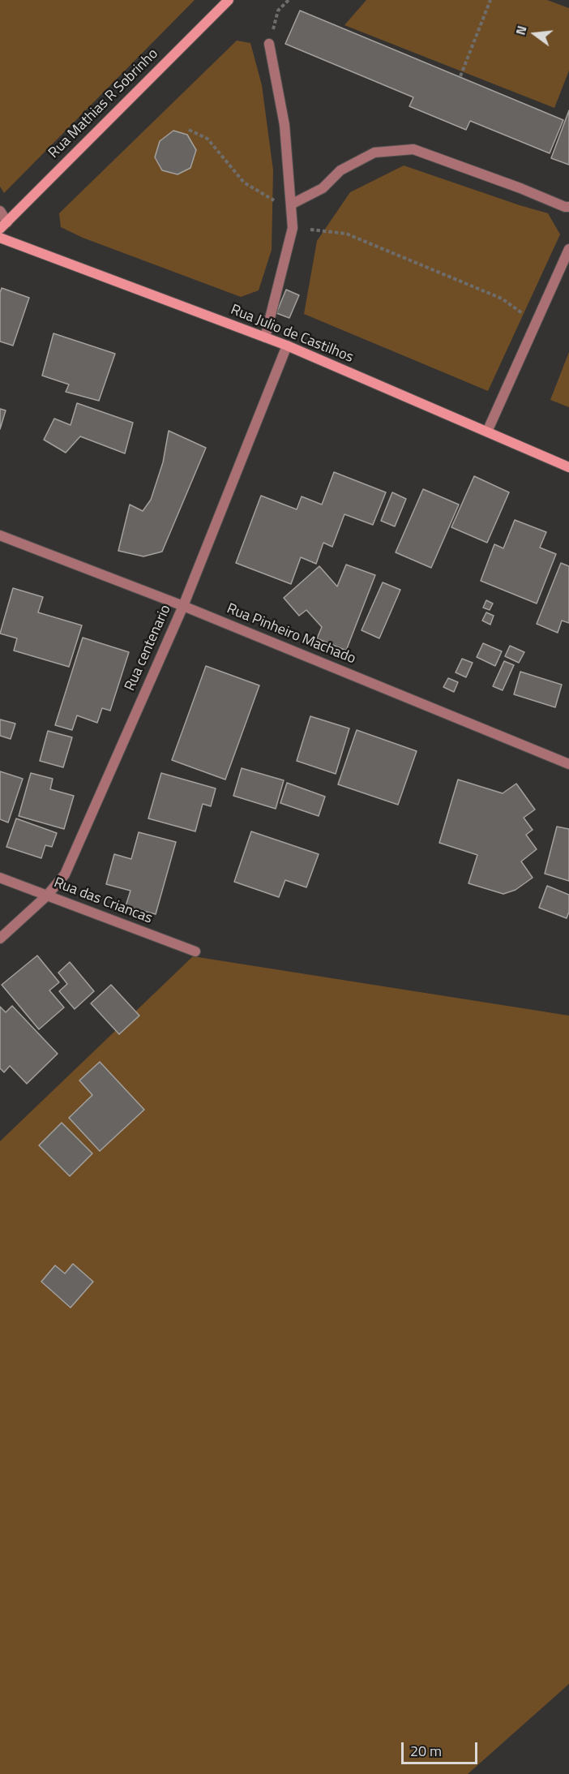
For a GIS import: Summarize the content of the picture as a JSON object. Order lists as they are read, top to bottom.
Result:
{
  "streets": {
    "main road": ["Rua Mathias R Sobrinho", "Rua Julio de Castilhos"],
    "street": ["Rua Pinheiro Machado", "Rua centenario", "Rua das Criancas"]
  },
  "crossings": [
    ["Rua Julio de Castilhos", "Rua centenario"],
    ["Rua Pinheiro Machado", "Rua centenario"],
    ["Rua centenario", "Rua das Criancas"]
  ],
  "scale_bar": "20 m",
  "north": "left"
}
